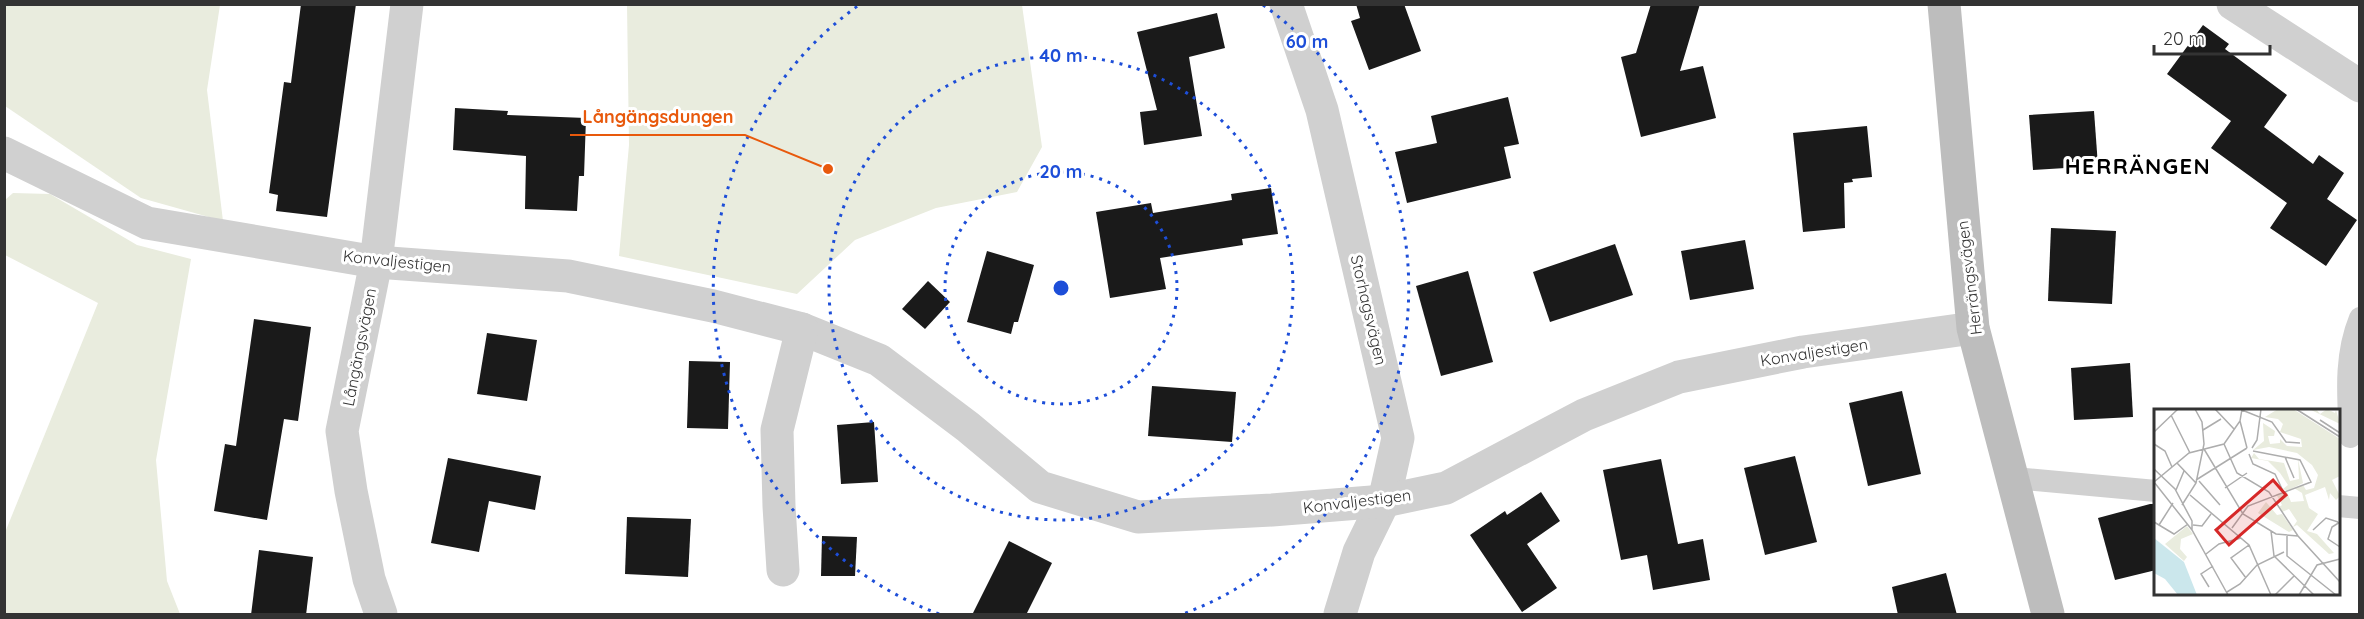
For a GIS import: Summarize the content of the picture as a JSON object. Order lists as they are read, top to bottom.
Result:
{
  "streets": {
    "street": [
      "Konvaljestigen",
      "Herrängsvägen",
      "Storhagsvägen",
      "Långängsvägen"
    ]
  },
  "crossings": [
    ["Konvaljestigen", "Herrängsvägen"],
    ["Konvaljestigen", "Storhagsvägen"],
    ["Konvaljestigen", "Långängsvägen"]
  ],
  "districts": ["HERRÄNGEN"],
  "places": ["Långängsdungen"],
  "scale_bar": "20 m",
  "rings": ["60 m", "40 m", "20 m"]
}
